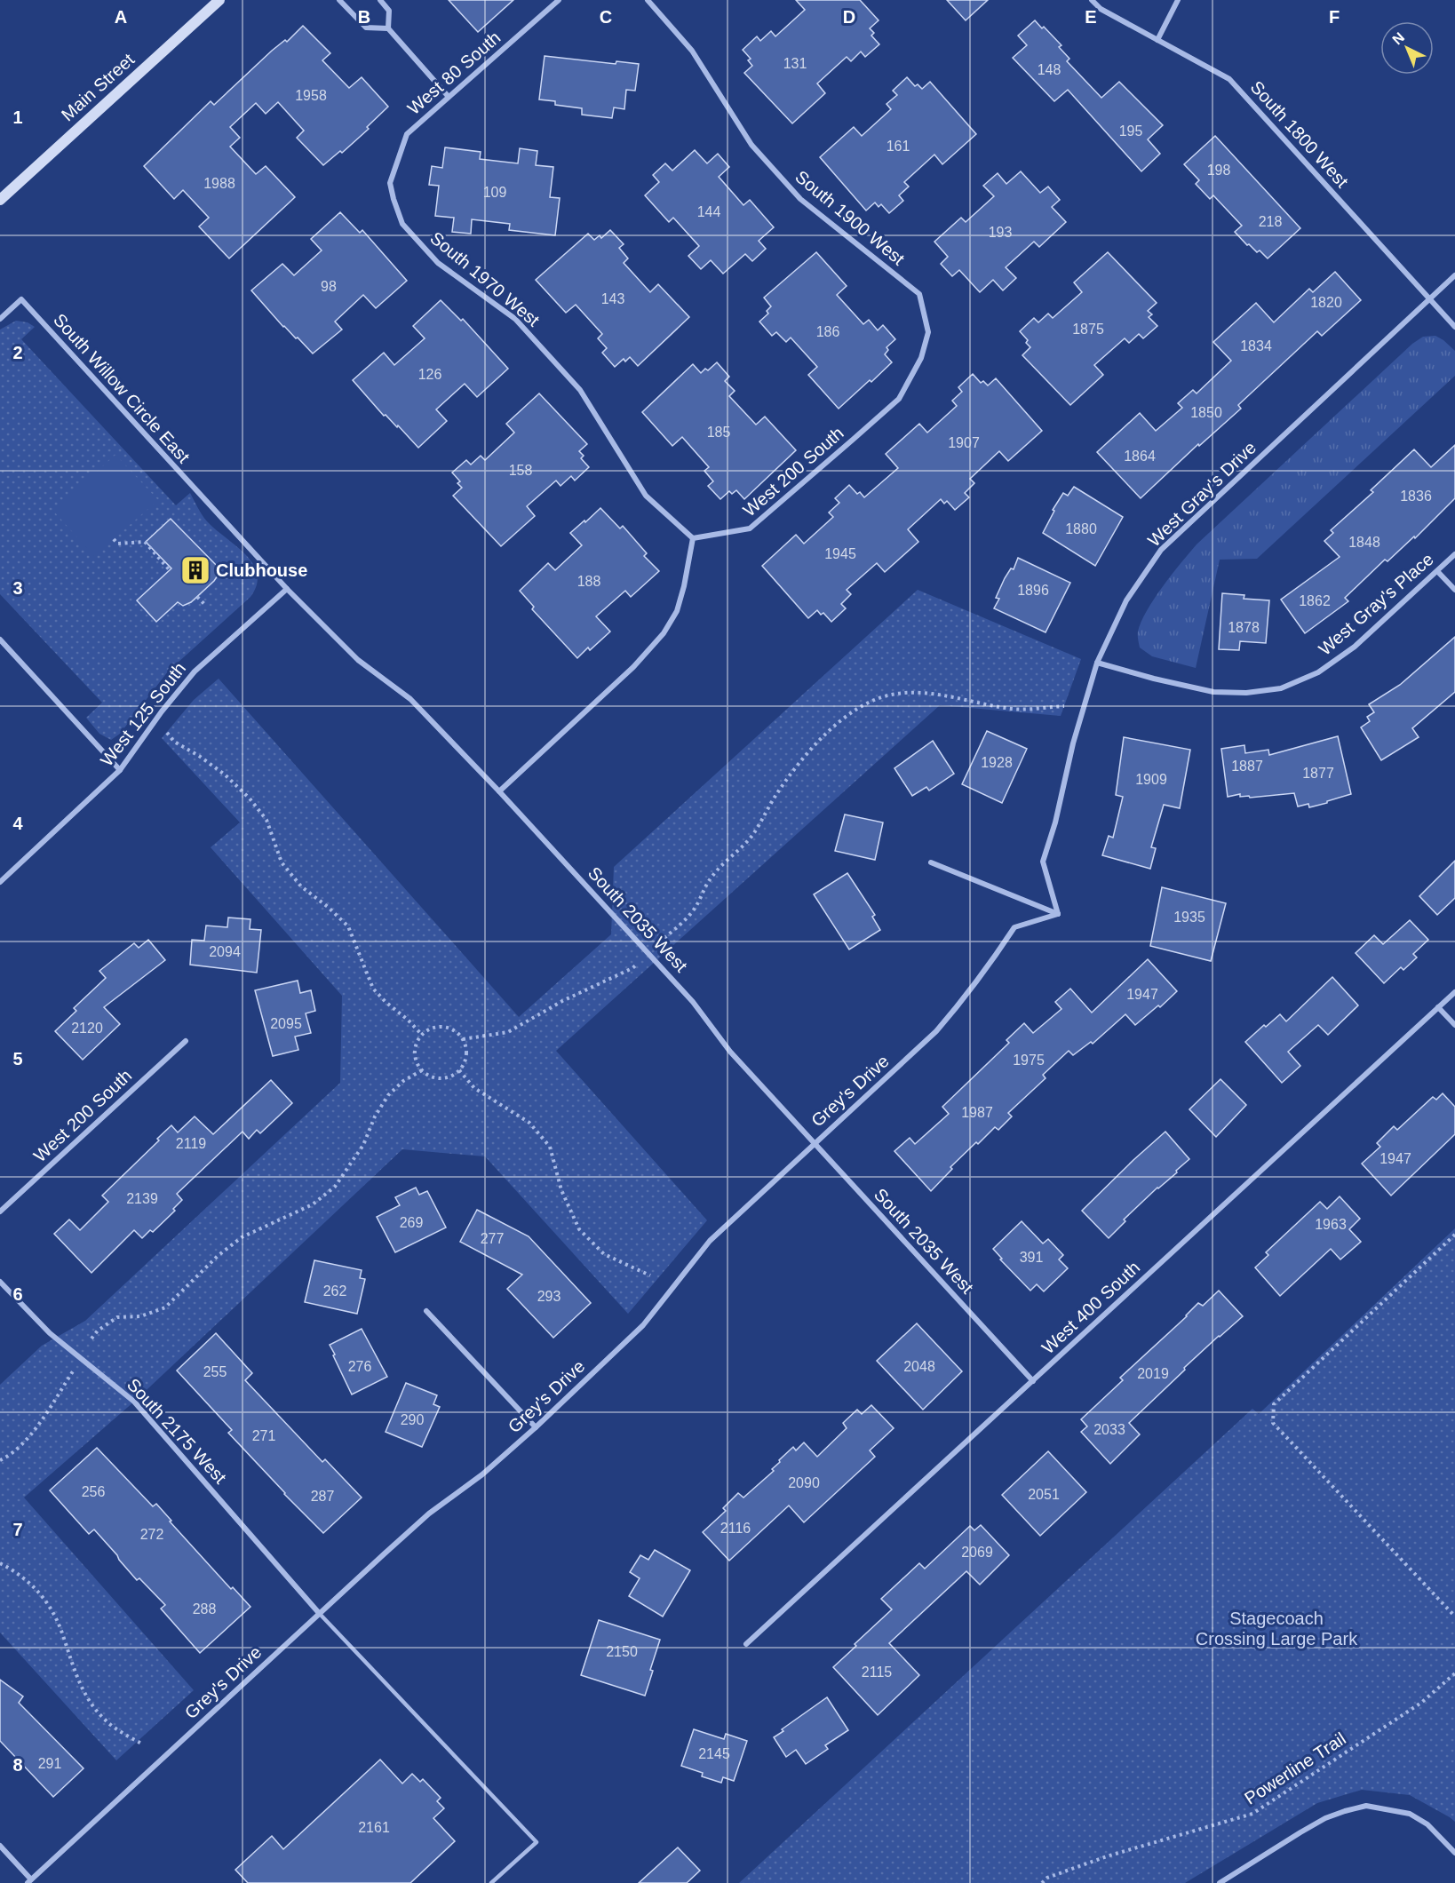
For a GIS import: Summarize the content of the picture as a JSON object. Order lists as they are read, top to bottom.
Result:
{
  "streets": {
    "main road": ["Main Street"],
    "street": [
      "West 80 South",
      "South 1800 West",
      "South 1900 West",
      "South 1970 West",
      "South Willow Circle East",
      "West 200 South",
      "West Gray's Drive",
      "West Gray's Place",
      "West 125 South",
      "South 2035 West",
      "Grey's Drive",
      "West 400 South",
      "South 2175 West"
    ],
    "path": ["Powerline Trail"]
  },
  "crossings": [
    ["West 80 South", "South 1970 West"],
    ["South 1800 West", "West Gray's Drive"],
    ["South 1900 West", "West 200 South"],
    ["South 1970 West", "West 200 South"],
    ["South Willow Circle East", "South 2035 West"],
    ["West Gray's Drive", "West Gray's Place"],
    ["West Gray's Drive", "Grey's Drive"],
    ["West 125 South", "South 2035 West"],
    ["South 2035 West", "Grey's Drive"],
    ["South 2035 West", "West 400 South"],
    ["Grey's Drive", "South 2175 West"]
  ],
  "parks": ["Stagecoach Crossing Large Park"],
  "places": {
    "building": ["Clubhouse"]
  },
  "house_numbers": [
    "131",
    "148",
    "1958",
    "195",
    "161",
    "198",
    "1988",
    "109",
    "144",
    "218",
    "193",
    "98",
    "143",
    "1820",
    "1875",
    "186",
    "1834",
    "126",
    "1850",
    "185",
    "1907",
    "1864",
    "158",
    "1836",
    "1880",
    "1848",
    "1945",
    "188",
    "1896",
    "1862",
    "1878",
    "1928",
    "1887",
    "1877",
    "1909",
    "1935",
    "2094",
    "1947",
    "2095",
    "2120",
    "1975",
    "1987",
    "2119",
    "1947",
    "2139",
    "269",
    "1963",
    "277",
    "391",
    "262",
    "293",
    "276",
    "2048",
    "255",
    "2019",
    "290",
    "2033",
    "271",
    "2090",
    "256",
    "2051",
    "287",
    "2116",
    "272",
    "2069",
    "288",
    "2150",
    "2115",
    "2145",
    "291",
    "2161"
  ],
  "north": "top left",
  "grid": {
    "columns": [
      "A",
      "B",
      "C",
      "D",
      "E",
      "F"
    ],
    "rows": [
      "1",
      "2",
      "3",
      "4",
      "5",
      "6",
      "7",
      "8"
    ]
  }
}
